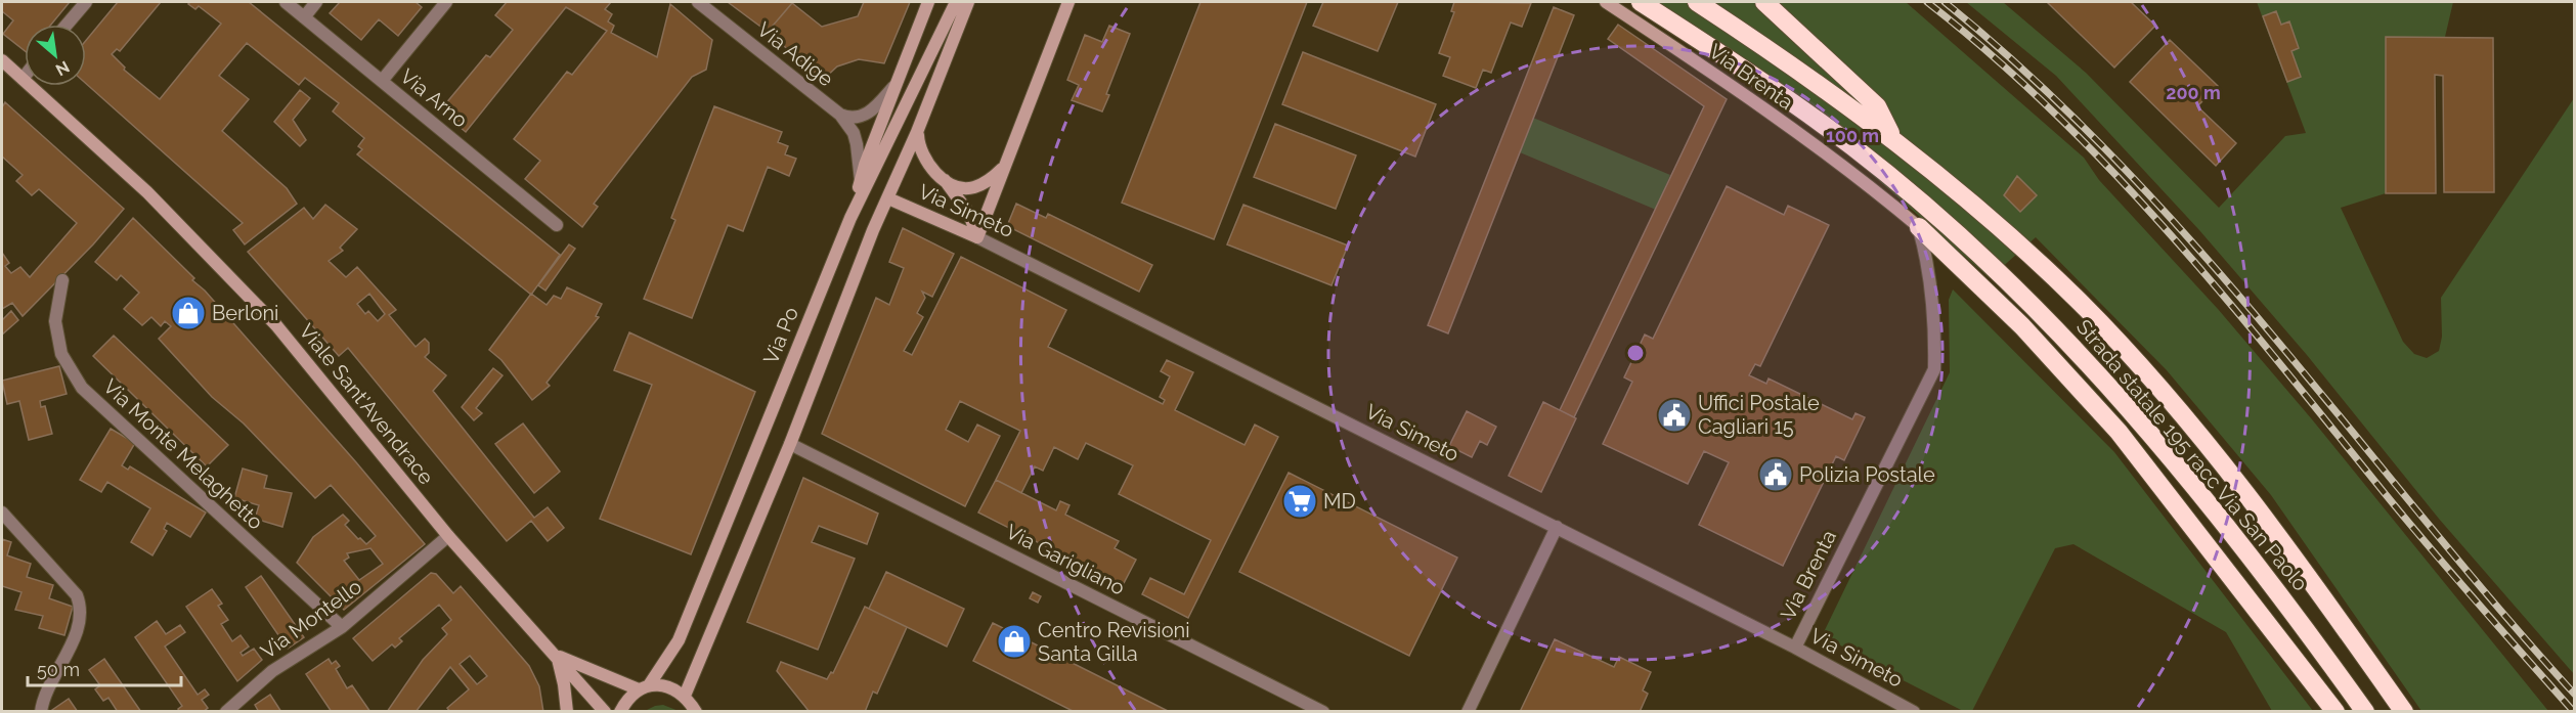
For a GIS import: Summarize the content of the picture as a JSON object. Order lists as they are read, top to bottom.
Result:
{
  "streets": {
    "highway": ["Strada statale 195 racc Via San Paolo"],
    "main road": [
      "Via Brenta",
      "Via Simeto",
      "Via Po",
      "Viale Sant'Avendrace"
    ],
    "street": [
      "Via Adige",
      "Via Arno",
      "Via Monte Melaghetto",
      "Via Garigliano",
      "Via Montello"
    ]
  },
  "crossings": [
    ["Via Brenta", "Via Simeto"],
    ["Via Po", "Viale Sant'Avendrace"],
    ["Viale Sant'Avendrace", "Via Montello"],
    ["Via Monte Melaghetto", "Via Montello"]
  ],
  "places": {
    "shop": ["Berloni", "Centro Revisioni Santa Gilla"],
    "public building": ["Uffici Postale Cagliari 15", "Polizia Postale"],
    "supermarket": ["MD"]
  },
  "scale_bar": "50 m",
  "north": "bottom right",
  "rings": ["200 m", "100 m"]
}
